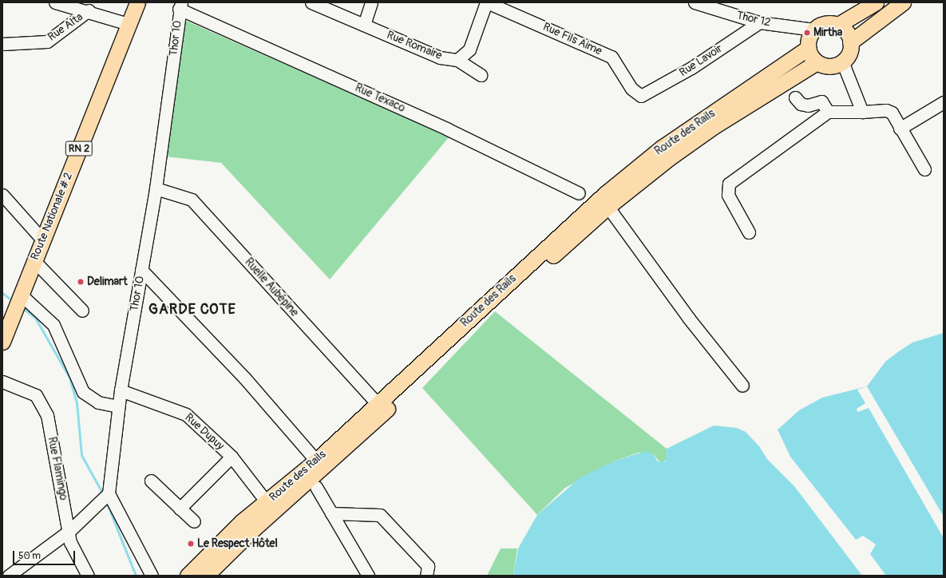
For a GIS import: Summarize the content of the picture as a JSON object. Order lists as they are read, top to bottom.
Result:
{
  "streets": {
    "main road": ["Route des Rails", "RN 2", "Route Nationale # 2"],
    "street": [
      "Thor 12",
      "Rue Alta",
      "Thor 10",
      "Rue Fils Aime",
      "Rue Romaire",
      "Rue Lavoir",
      "Rue Texaco",
      "Ruelle Aubépine",
      "Rue Dupuy",
      "Rue Flamingo"
    ]
  },
  "crossings": [
    ["Thor 12", "Rue Lavoir"],
    ["Thor 12", "Route des Rails"],
    ["Thor 10", "Rue Texaco"],
    ["Thor 10", "Ruelle Aubépine"],
    ["Thor 10", "Rue Dupuy"],
    ["Rue Fils Aime", "Rue Romaire"],
    ["Rue Fils Aime", "Rue Lavoir"],
    ["Route des Rails", "Ruelle Aubépine"],
    ["Route des Rails", "Rue Dupuy"]
  ],
  "districts": ["GARDE COTE"],
  "places": ["Mirtha", "Delimart", "Le Respect Hôtel"],
  "scale_bar": "50 m"
}
